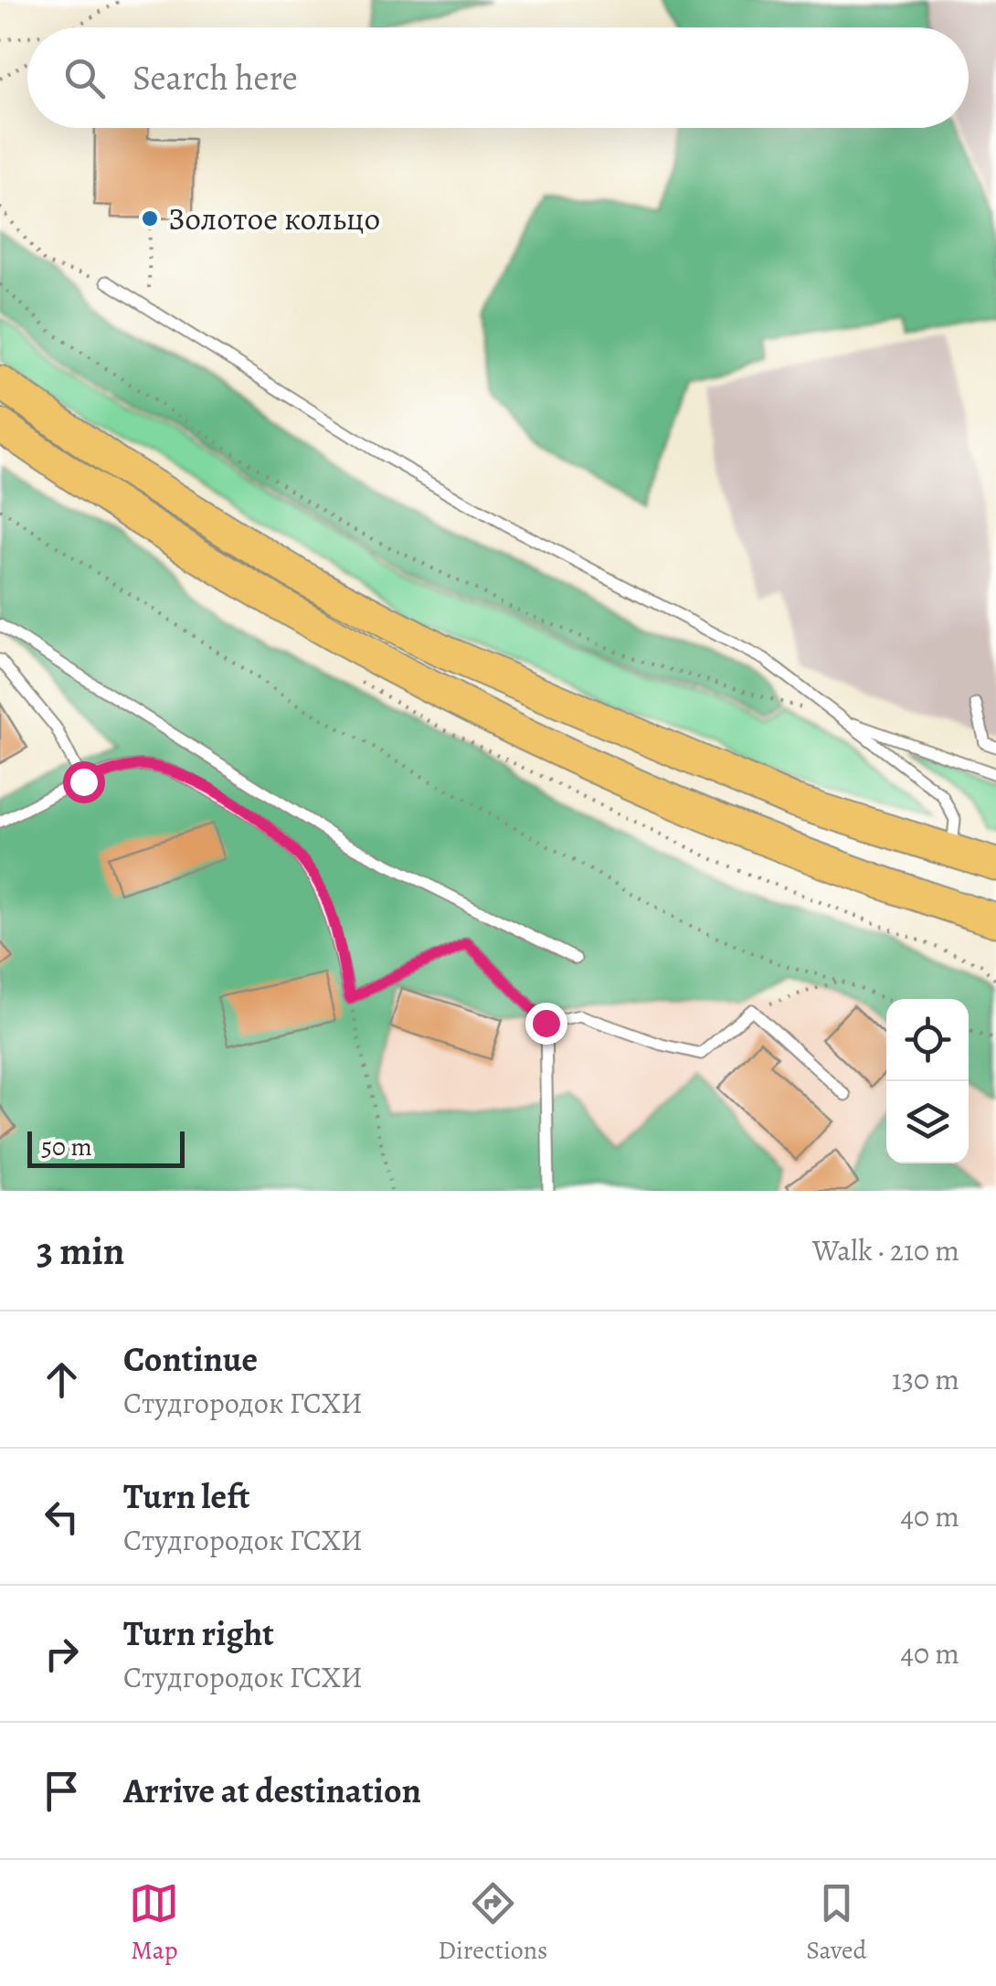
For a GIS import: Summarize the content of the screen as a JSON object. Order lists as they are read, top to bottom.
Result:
{
  "places": ["Золотое кольцо"],
  "scale_bar": "50 m",
  "page": {
    "search": "Search here",
    "scale": "50 m",
    "heading": ["3 min", "Walk · 210 m"],
    "list": [
      ["Continue", "Студгородок ГСХИ", "130 m"],
      ["Turn left", "Студгородок ГСХИ", "40 m"],
      ["Turn right", "Студгородок ГСХИ", "40 m"],
      "Arrive at destination"
    ],
    "nav": ["Map", "Directions", "Saved"]
  }
}
